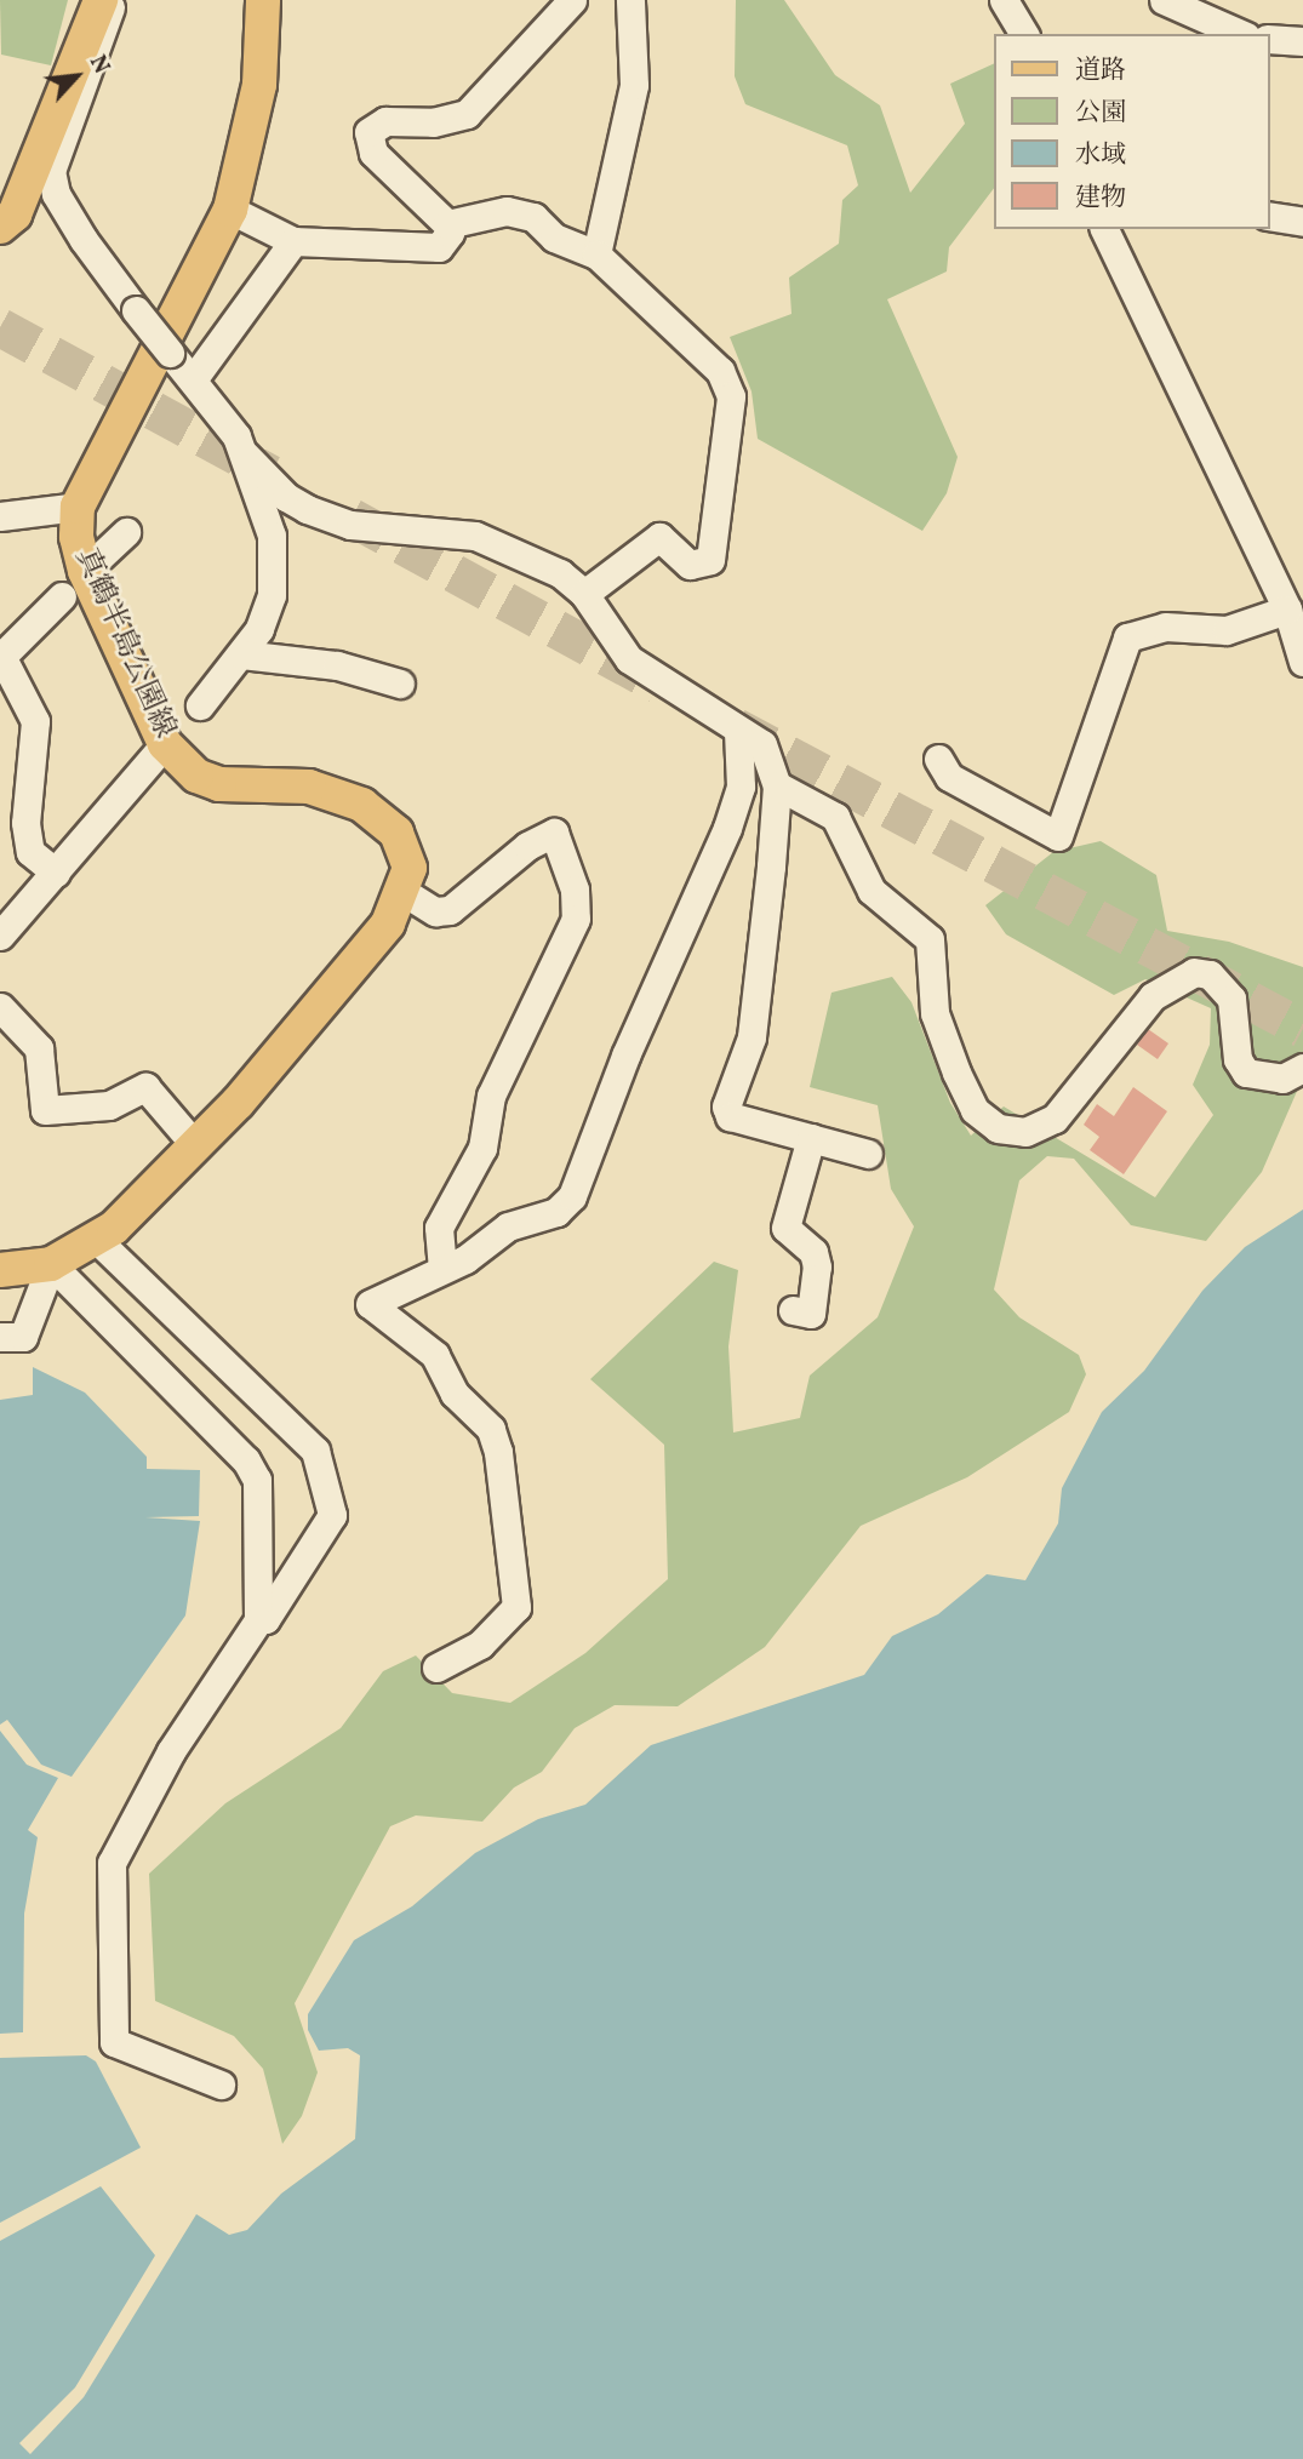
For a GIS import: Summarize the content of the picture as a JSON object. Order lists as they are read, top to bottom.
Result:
{
  "streets": {
    "main road": ["真鶴半島公園線"]
  },
  "legend": [
    "道路",
    "公園",
    "水域",
    "建物"
  ],
  "north": "top right"
}
